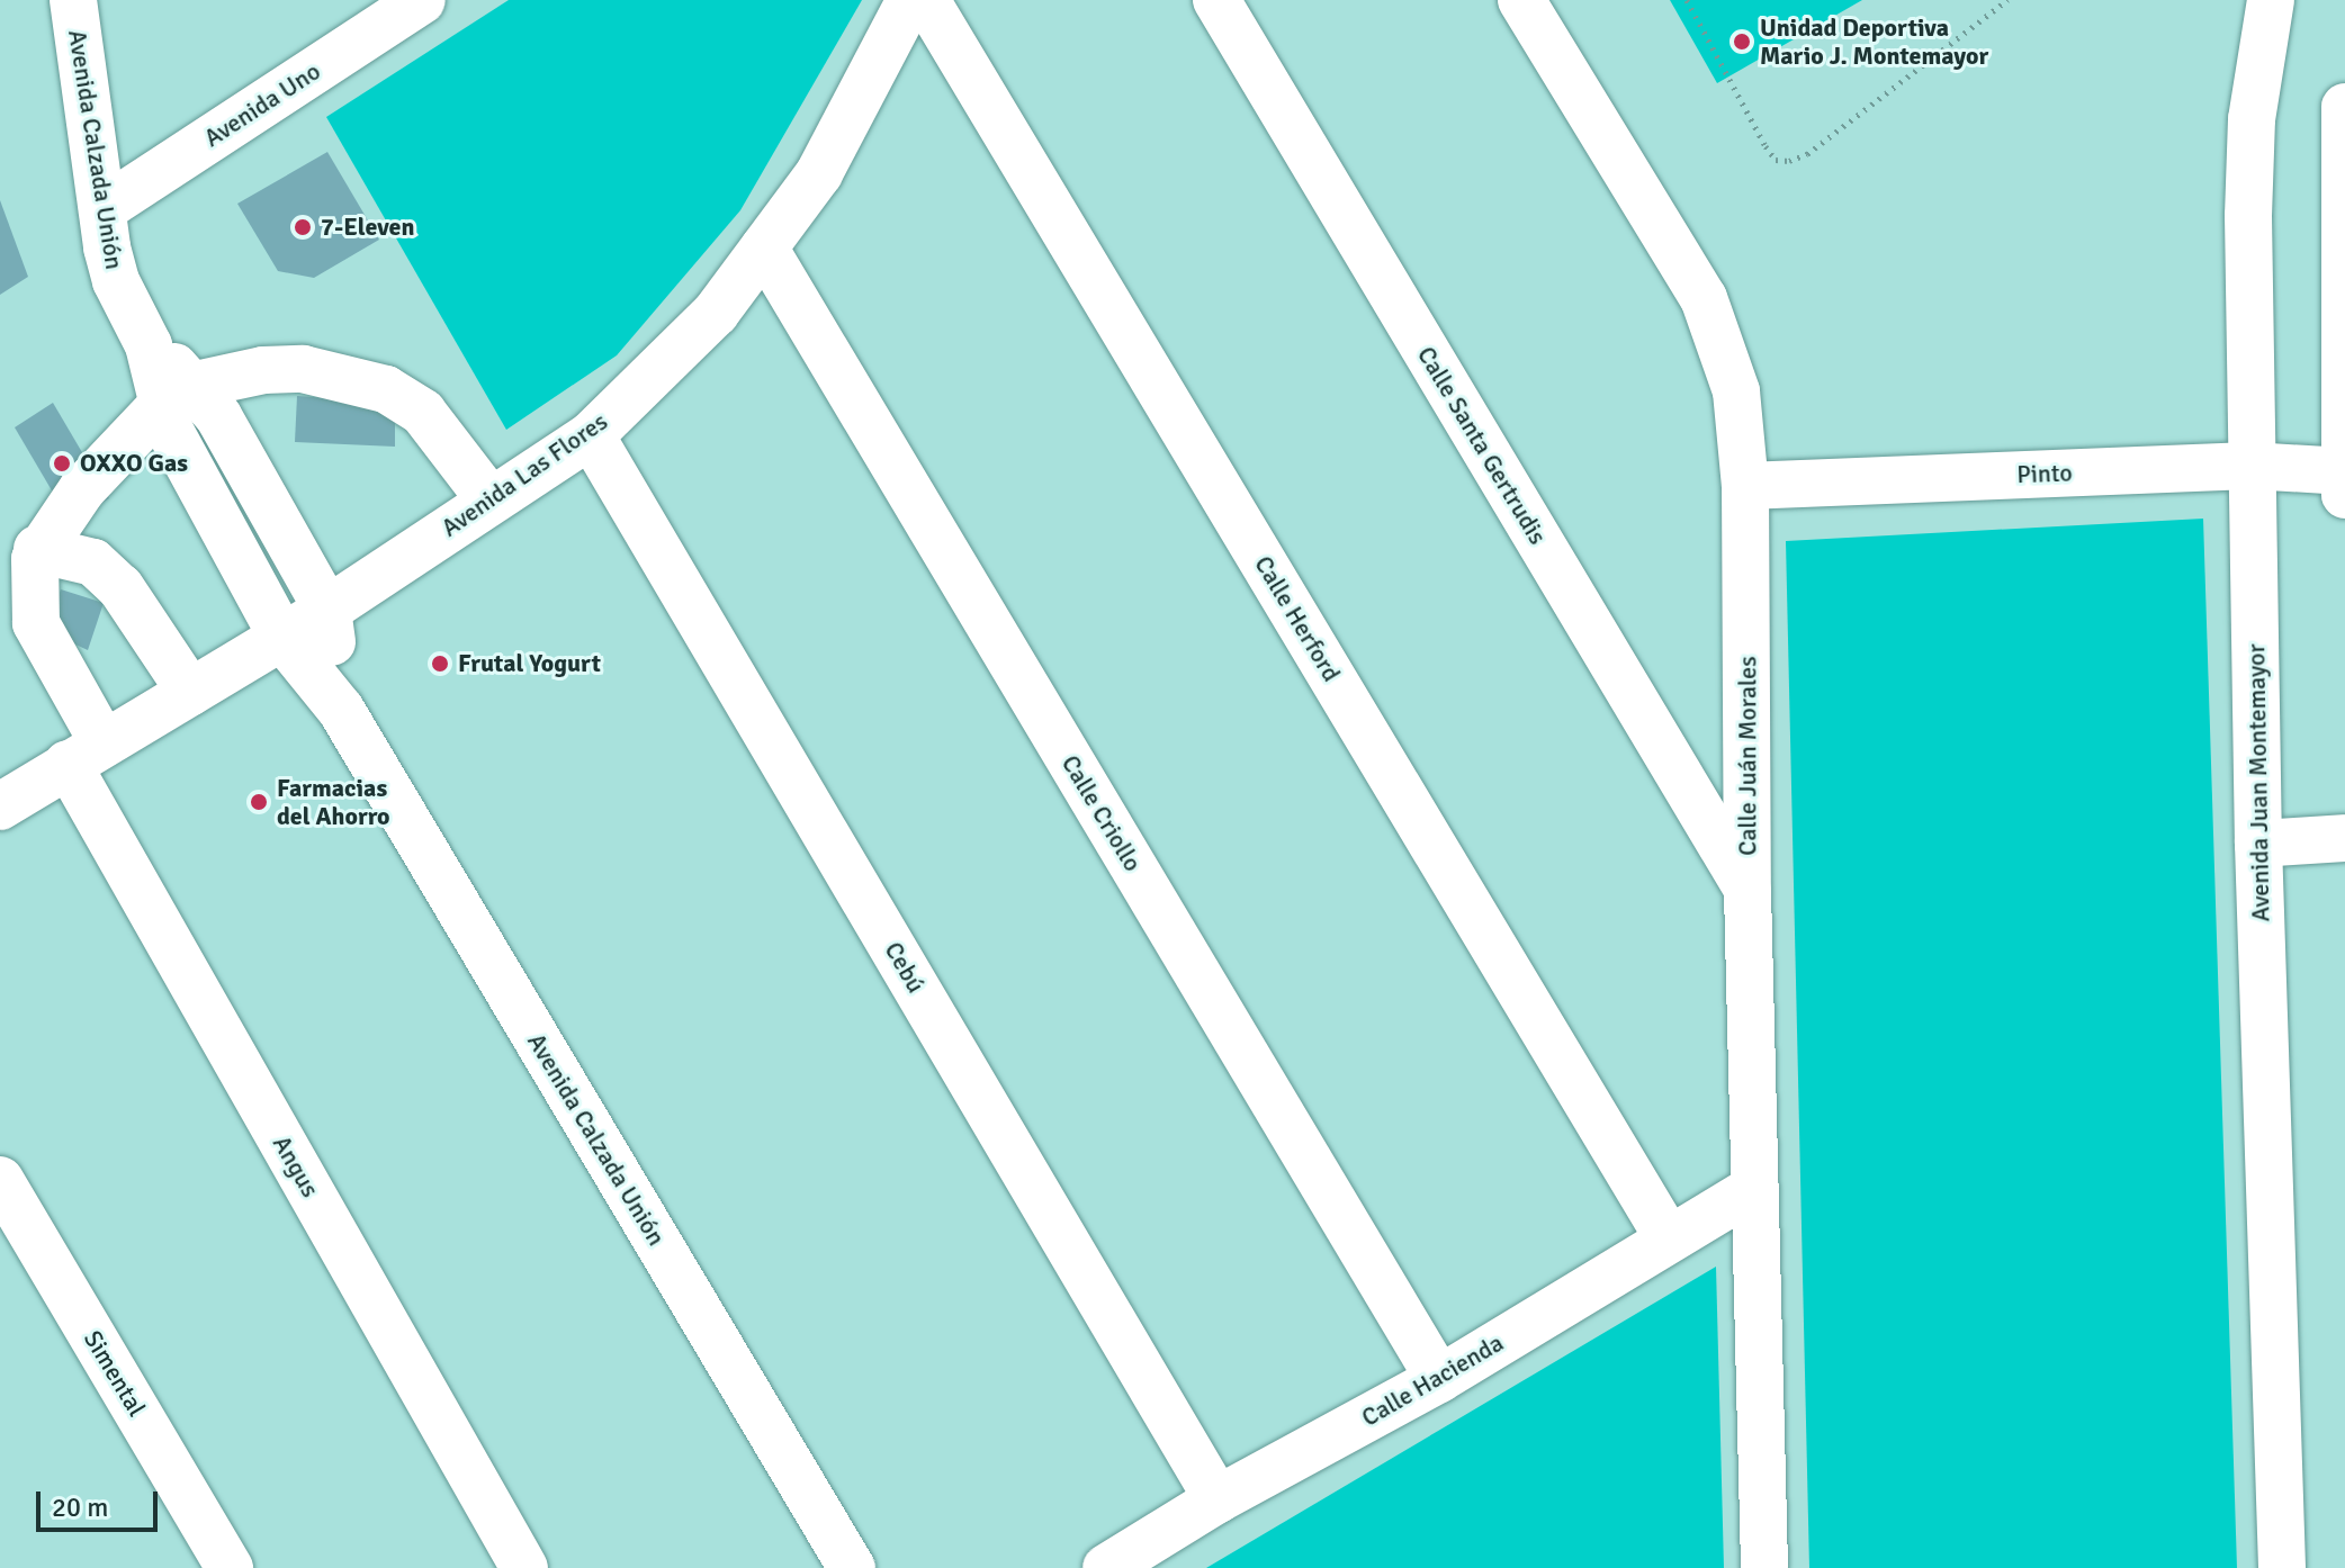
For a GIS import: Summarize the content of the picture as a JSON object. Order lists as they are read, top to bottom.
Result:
{
  "streets": {
    "street": [
      "Avenida Uno",
      "Avenida Calzada Unión",
      "Calle Santa Gertrudis",
      "Pinto",
      "Avenida Las Flores",
      "Calle Herford",
      "Calle Juán Morales",
      "Avenida Juan Montemayor",
      "Calle Criollo",
      "Cebú",
      "Angus",
      "Simental",
      "Calle Hacienda"
    ]
  },
  "crossings": [
    ["Avenida Uno", "Avenida Calzada Unión"],
    ["Avenida Calzada Unión", "Avenida Las Flores"],
    ["Calle Santa Gertrudis", "Calle Juán Morales"],
    ["Pinto", "Calle Juán Morales"],
    ["Pinto", "Avenida Juan Montemayor"],
    ["Avenida Las Flores", "Calle Criollo"],
    ["Avenida Las Flores", "Cebú"],
    ["Avenida Las Flores", "Angus"],
    ["Calle Herford", "Calle Hacienda"],
    ["Calle Juán Morales", "Calle Hacienda"],
    ["Calle Criollo", "Calle Hacienda"],
    ["Cebú", "Calle Hacienda"]
  ],
  "places": [
    "Unidad Deportiva Mario J. Montemayor",
    "7-Eleven",
    "OXXO Gas",
    "Frutal Yogurt",
    "Farmacias del Ahorro"
  ],
  "scale_bar": "20 m"
}
